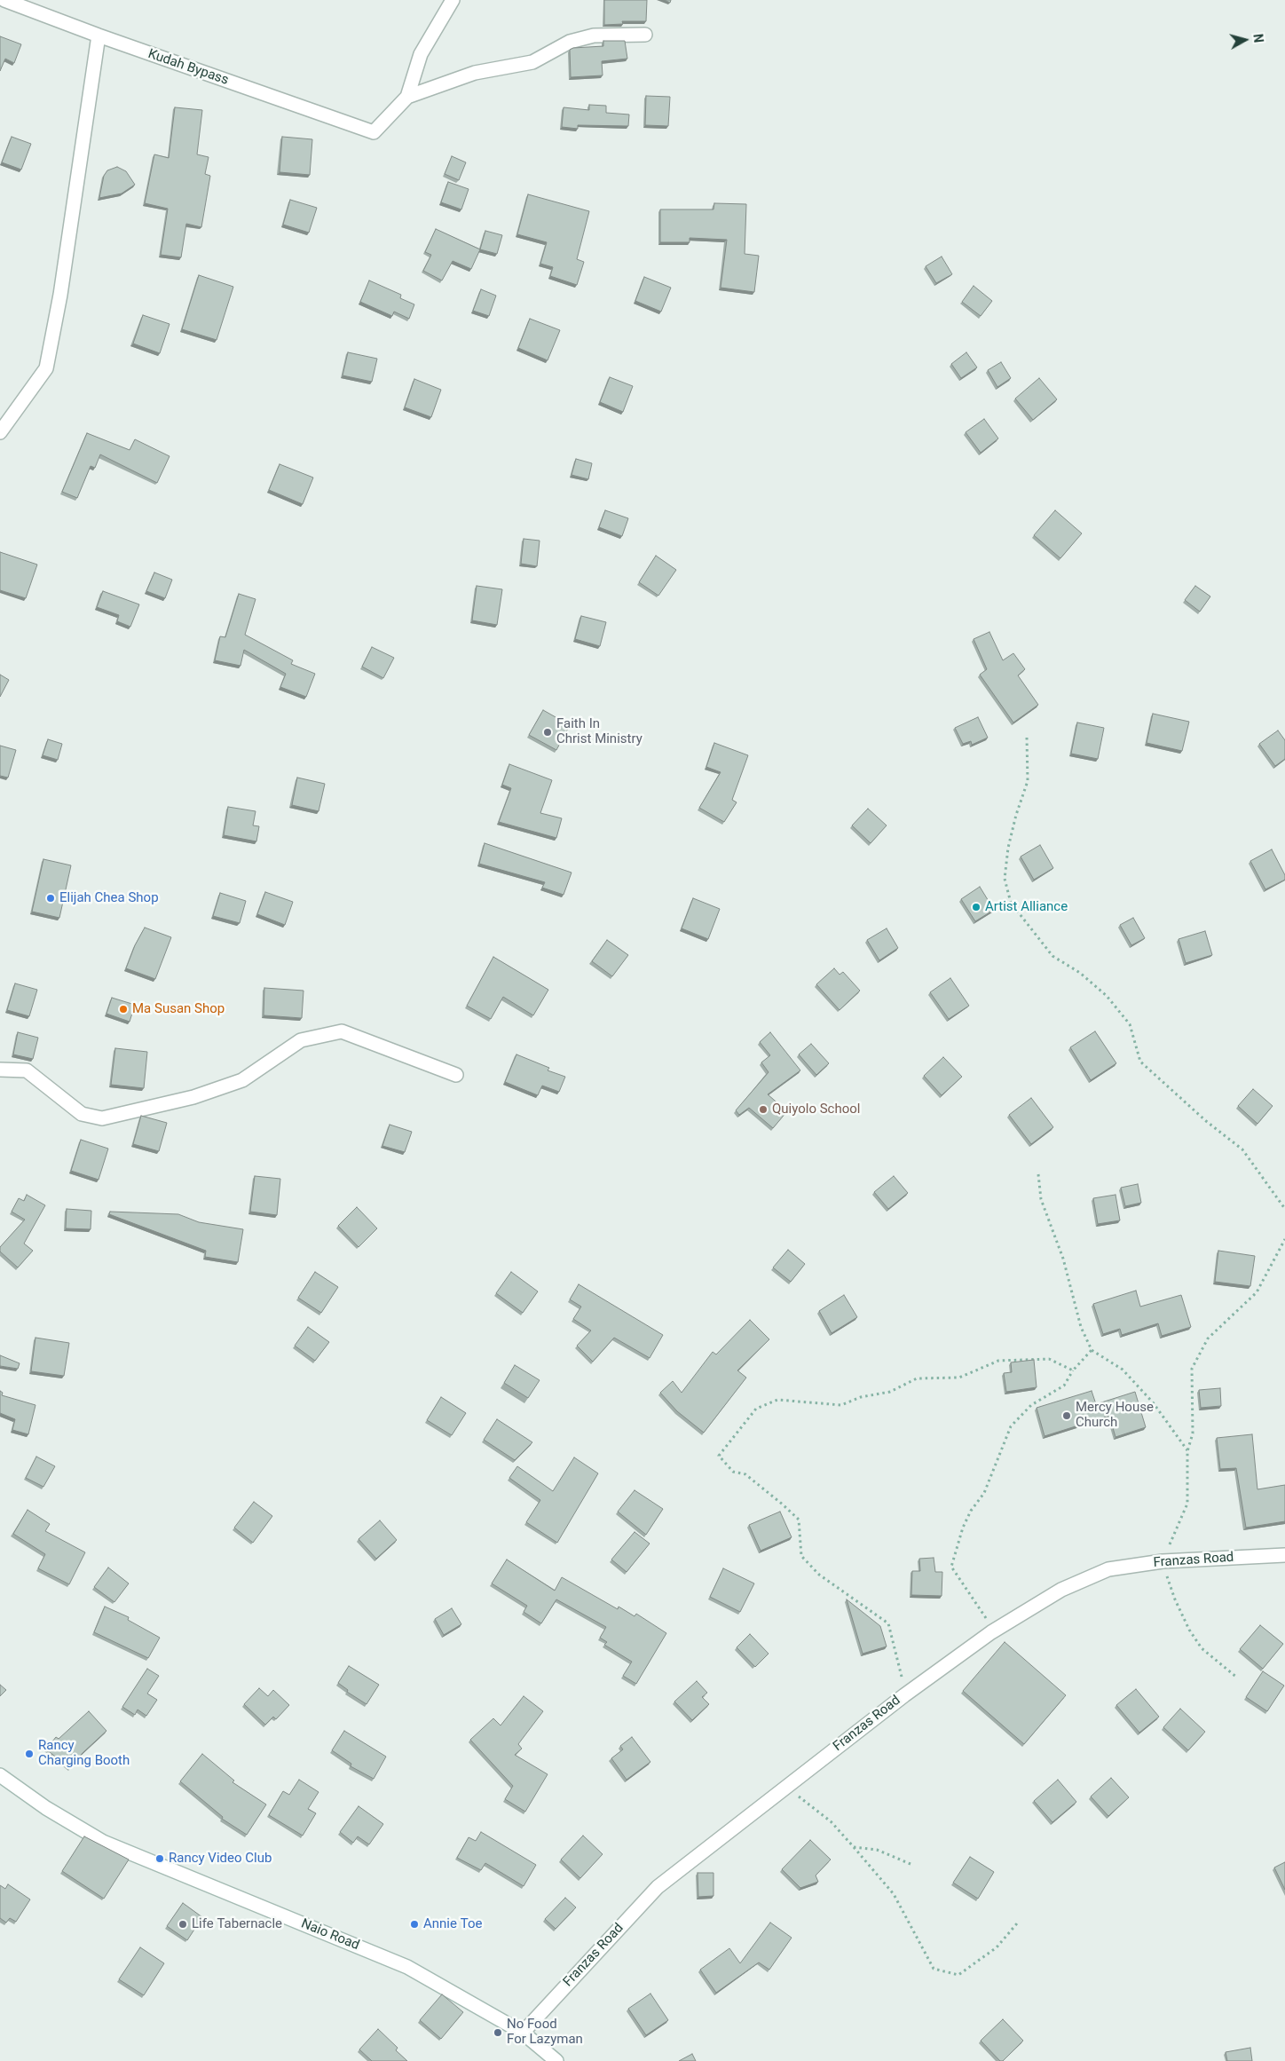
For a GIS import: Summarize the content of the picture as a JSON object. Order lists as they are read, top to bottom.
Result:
{
  "streets": {
    "street": ["Kudah Bypass", "Franzas Road", "Naio Road"]
  },
  "crossings": [
    ["Franzas Road", "Naio Road"]
  ],
  "places": [
    "Faith In Christ Ministry",
    "Elijah Chea Shop",
    "Artist Alliance",
    "Ma Susan Shop",
    "Quiyolo School",
    "Mercy House Church",
    "Rancy Charging Booth",
    "Rancy Video Club",
    "Life Tabernacle",
    "Annie Toe",
    "No Food For Lazyman"
  ],
  "north": "right"
}
